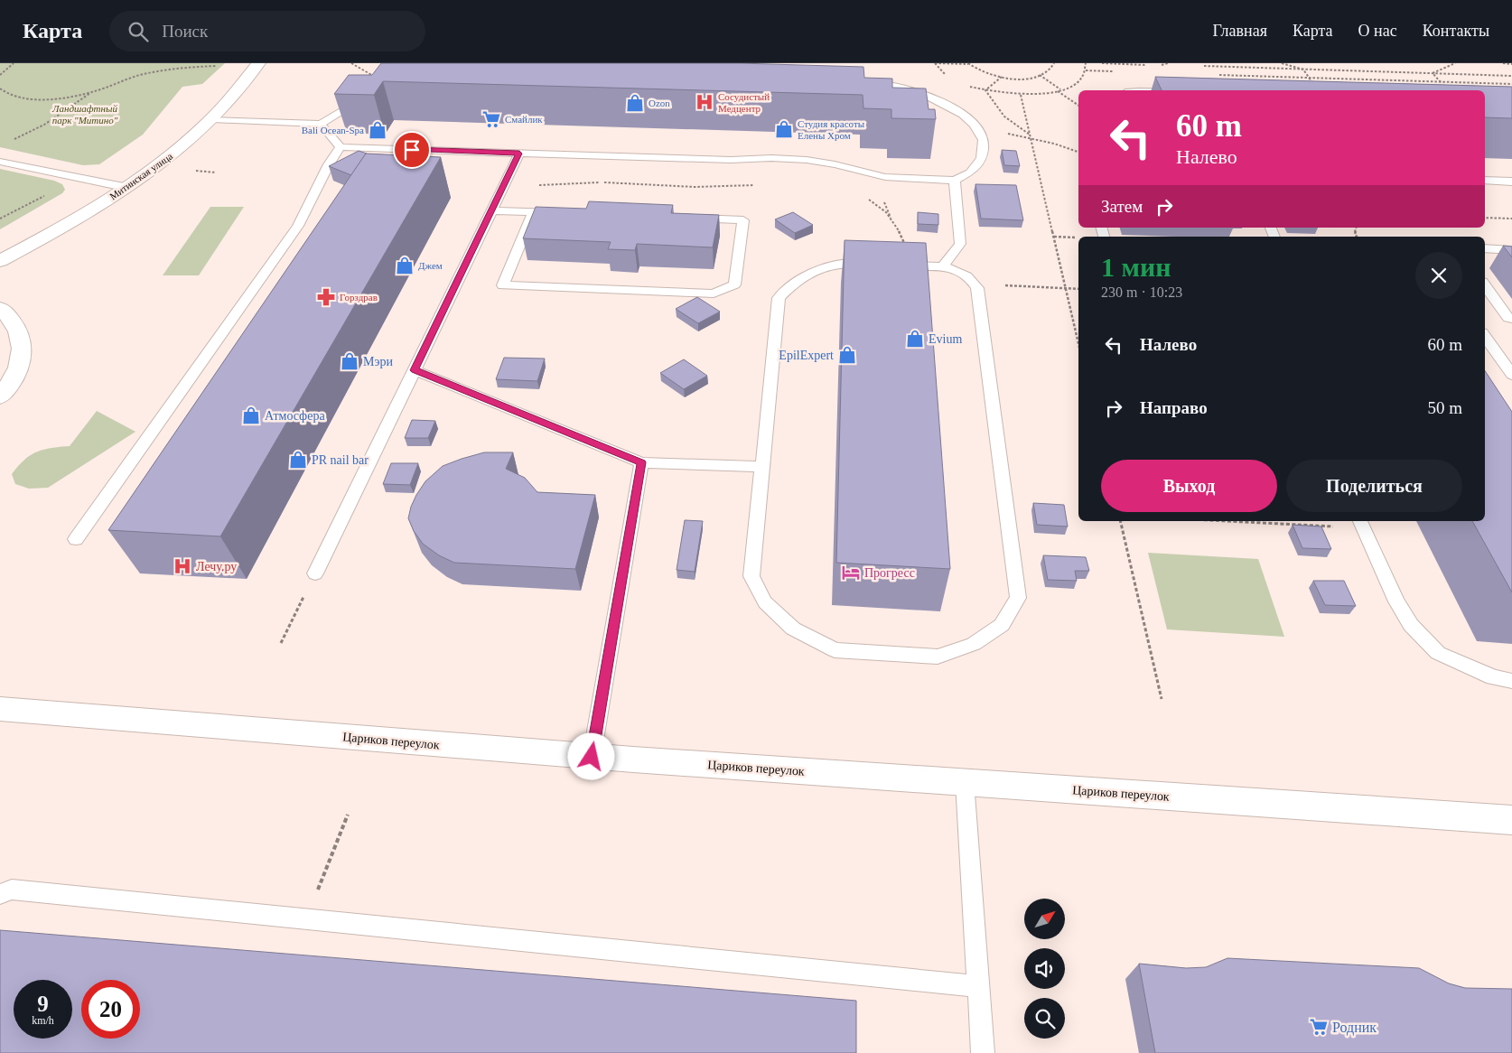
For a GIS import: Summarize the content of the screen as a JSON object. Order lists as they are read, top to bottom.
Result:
{
  "streets": {
    "street": ["Митинская улица", "Цариков переулок"]
  },
  "parks": ["Ландшафтный парк \"Митино\""],
  "places": {
    "hospital": ["Сосудистый Медцентр", "Лечу.ру"],
    "shop": [
      "Ozon",
      "Студия красоты Елены Хром",
      "Bali Ocean-Spa",
      "Джем",
      "Evium",
      "EpilExpert",
      "Мэри",
      "Атмосфера",
      "PR nail bar"
    ],
    "supermarket": ["Смайлик", "Родник"],
    "pharmacy": ["Горздрав"],
    "hotel": ["Прогресс"]
  },
  "north": "top right",
  "page": {
    "header": "Карта",
    "search": "Поиск",
    "nav": [
      "Главная",
      "Карта",
      "О нас",
      "Контакты"
    ],
    "turn": ["60 m", "Налево"],
    "then": "Затем",
    "heading": ["1 мин", "230 m · 10:23"],
    "list": [
      {
        "name": "Налево",
        "value": "60 m"
      },
      {
        "name": "Направо",
        "value": "50 m"
      }
    ],
    "buttons": ["Выход", "Поделиться"],
    "speed": "9 km/h",
    "limit": "20"
  }
}
